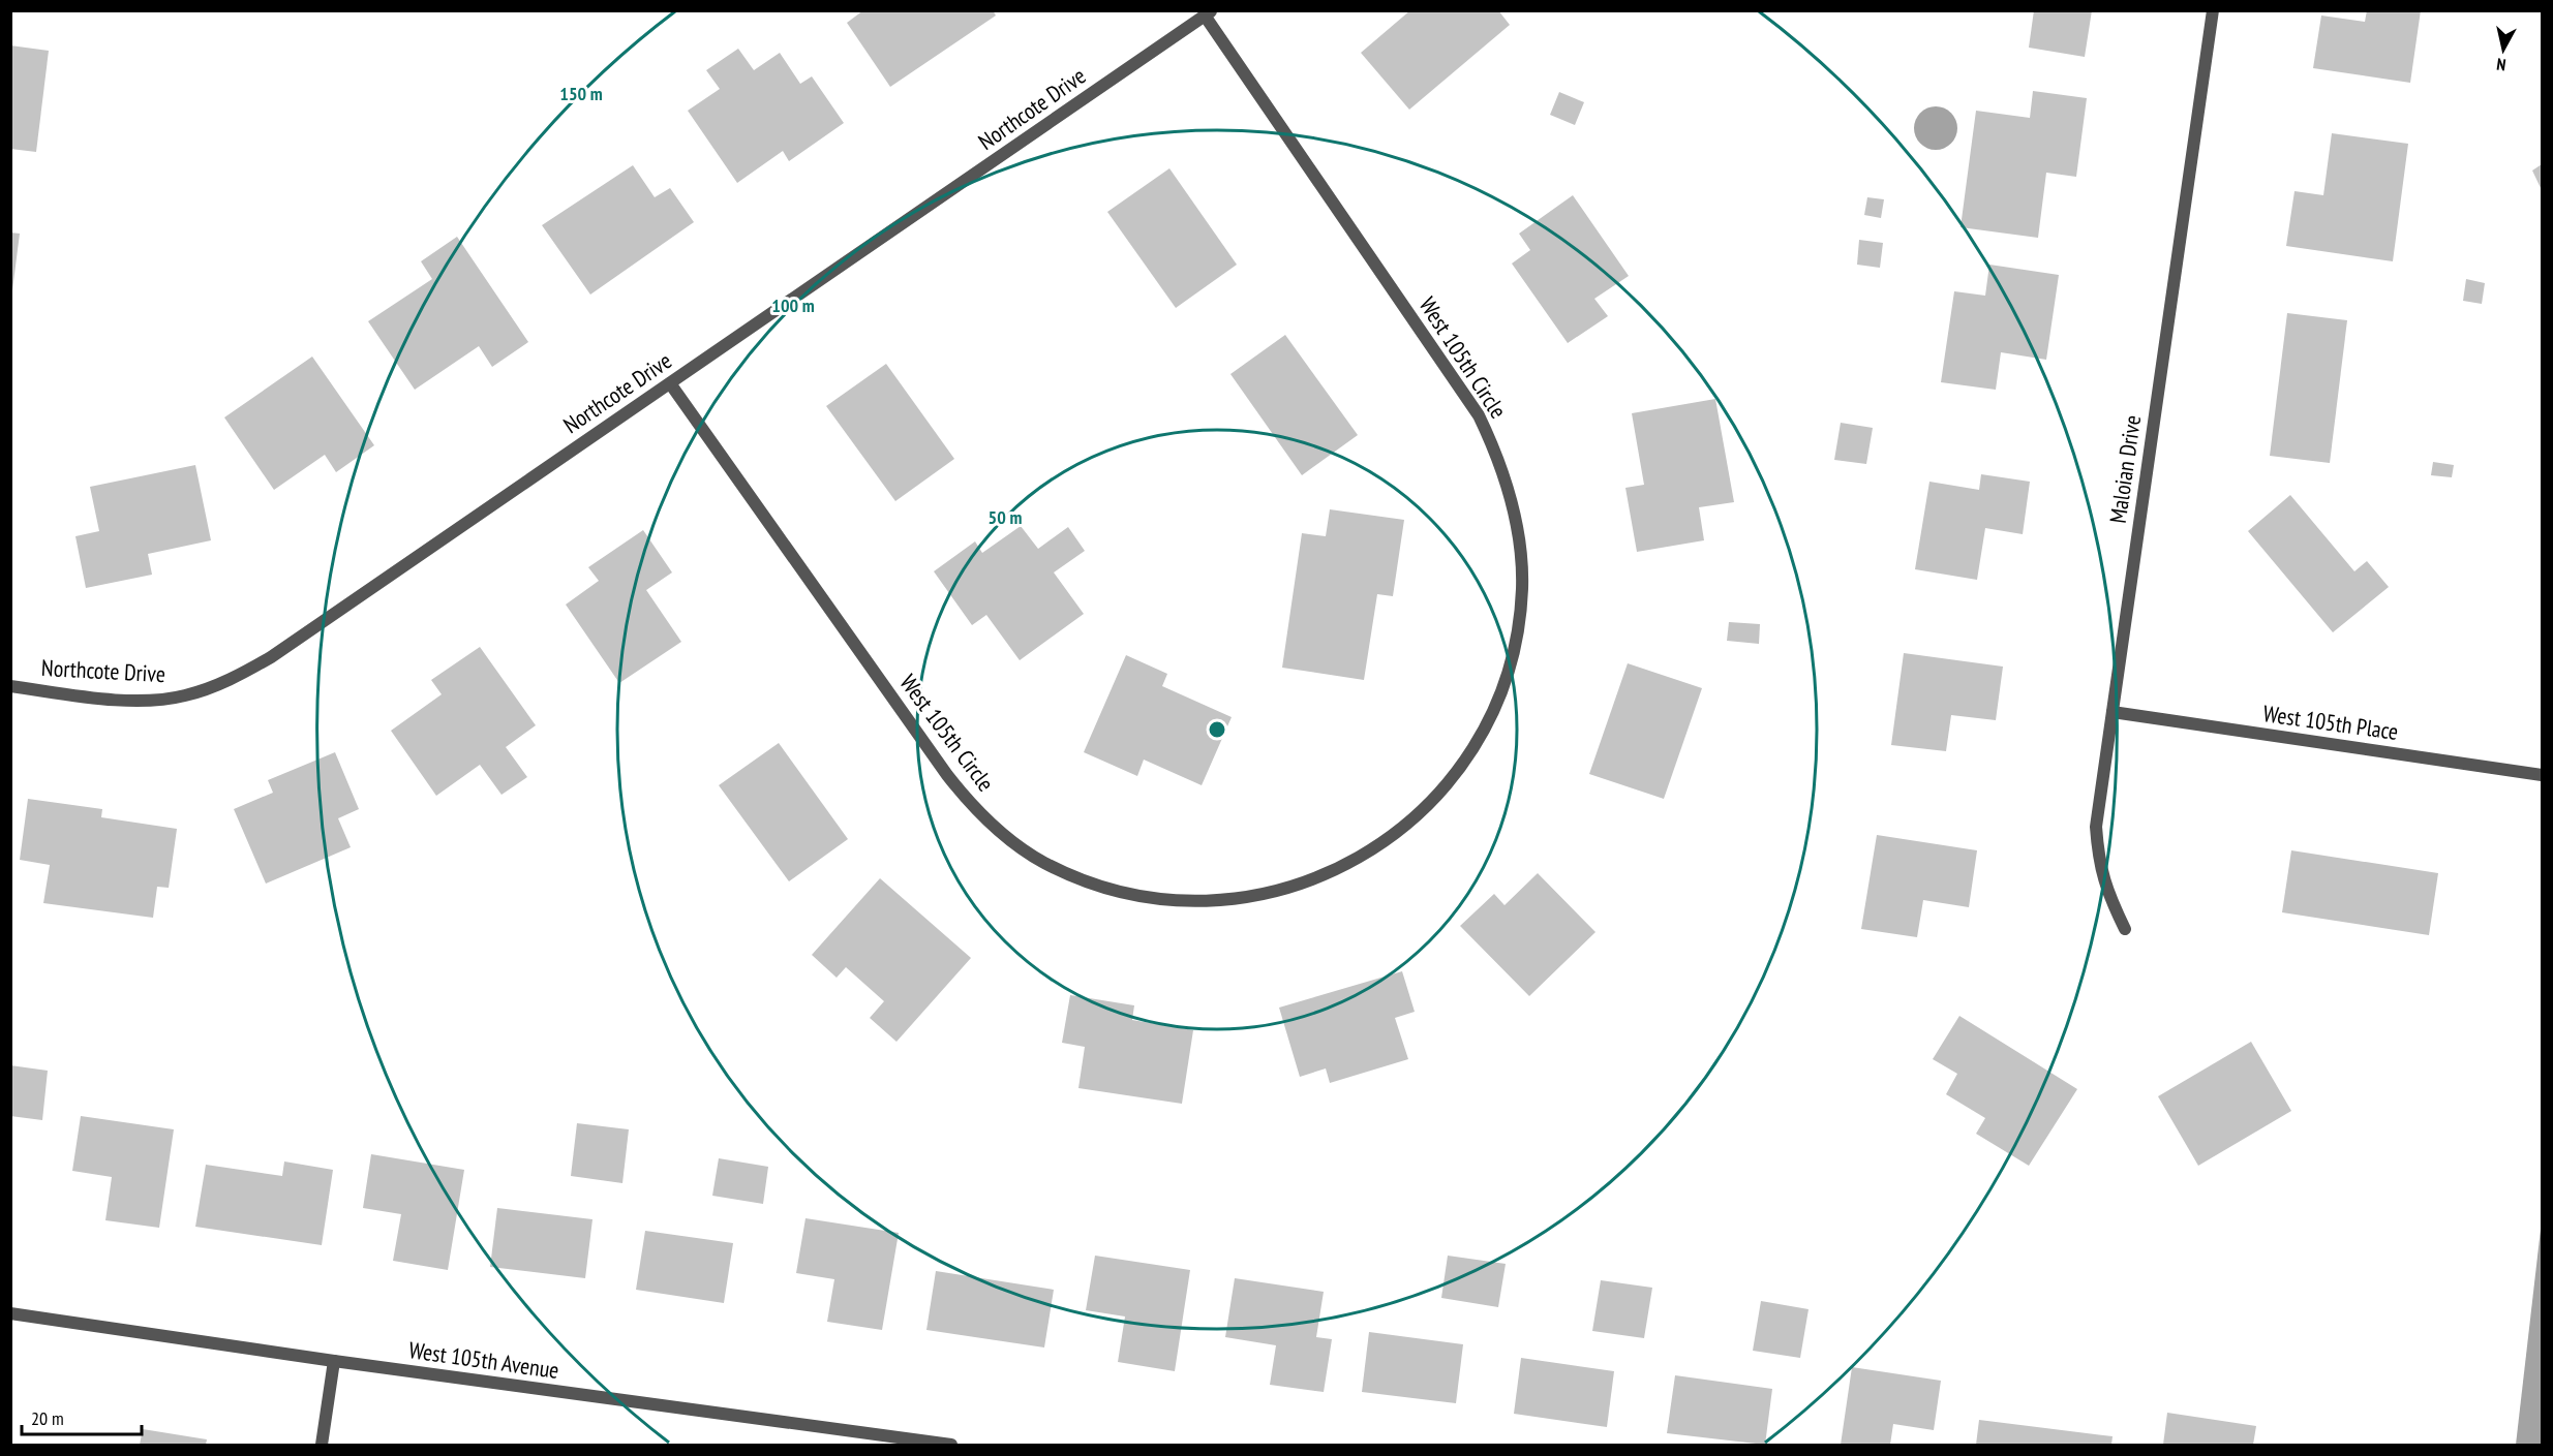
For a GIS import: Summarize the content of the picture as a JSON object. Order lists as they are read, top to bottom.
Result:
{
  "streets": {
    "street": [
      "Northcote Drive",
      "West 105th Circle",
      "Maloian Drive",
      "West 105th Place",
      "West 105th Avenue"
    ]
  },
  "crossings": [
    ["Northcote Drive", "West 105th Circle"],
    ["Maloian Drive", "West 105th Place"]
  ],
  "scale_bar": "20 m",
  "north": "bottom",
  "rings": ["150 m", "100 m", "50 m"]
}
